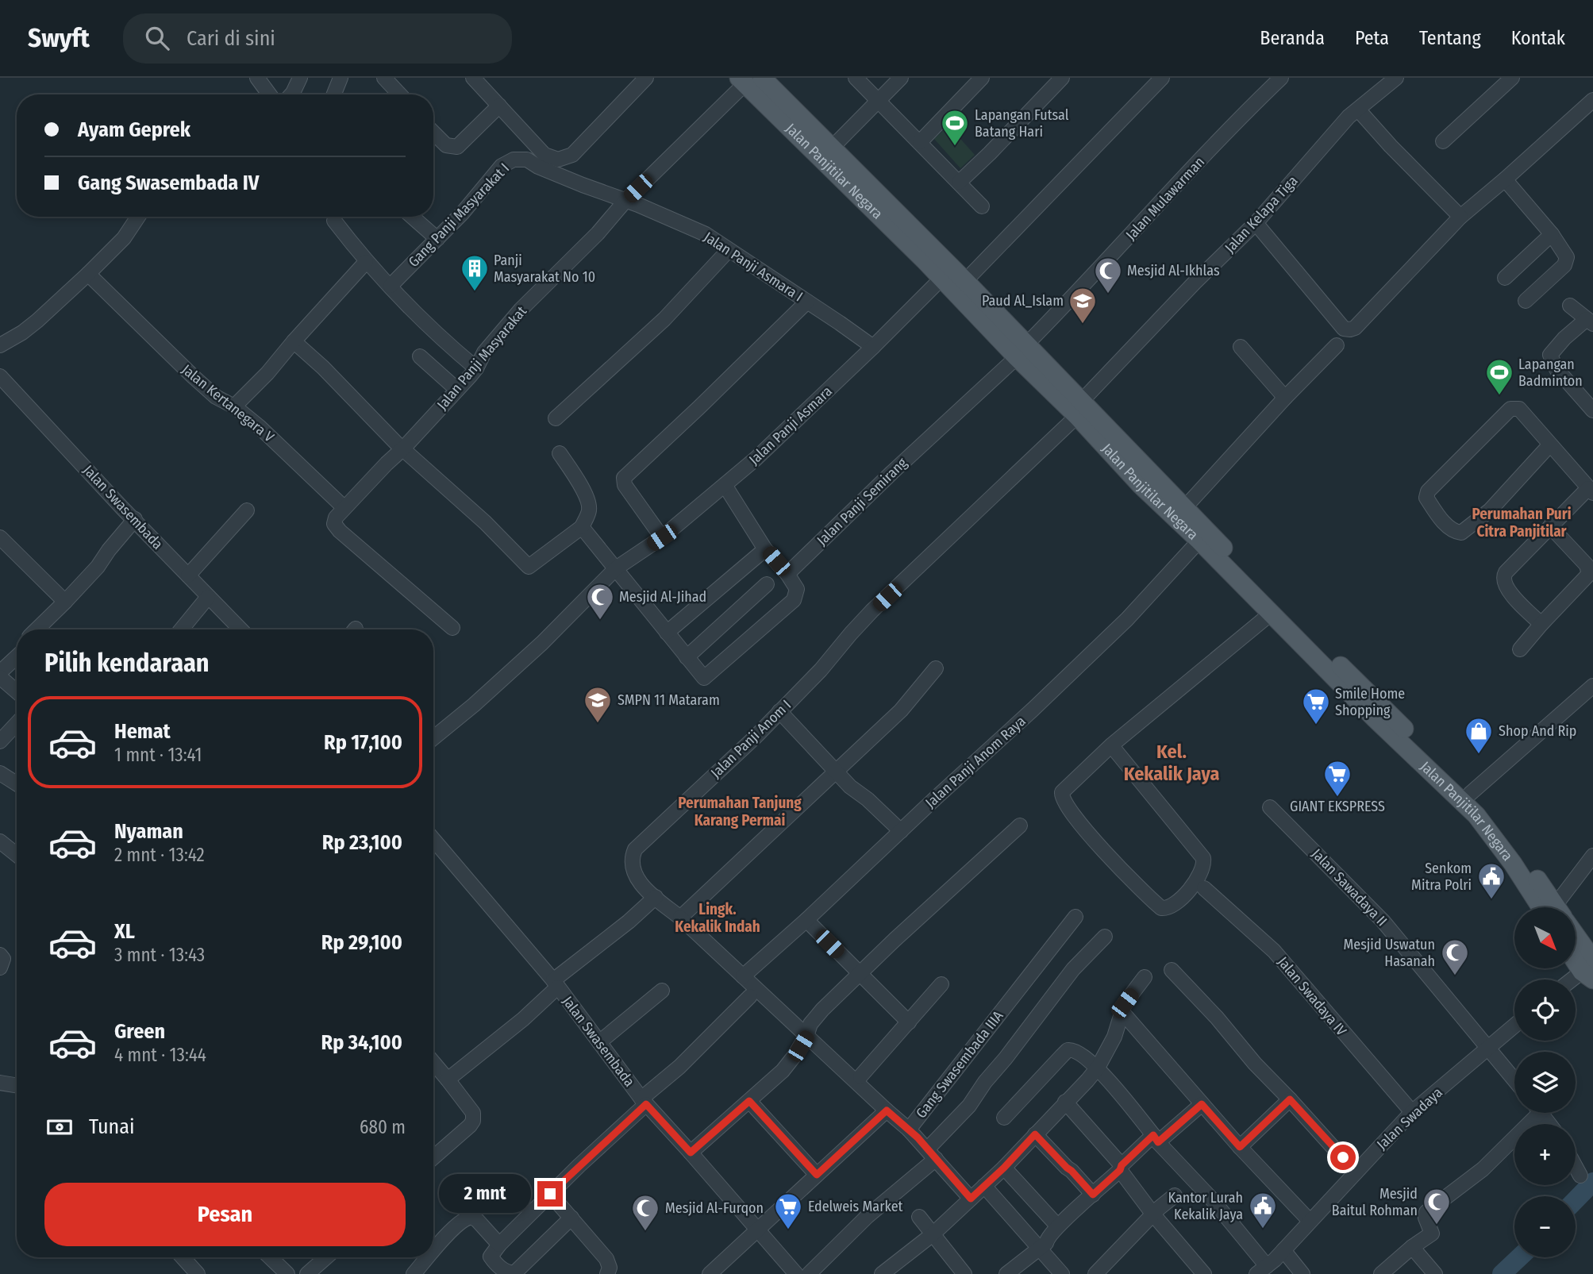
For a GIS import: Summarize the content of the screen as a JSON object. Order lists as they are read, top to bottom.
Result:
{
  "streets": {
    "main road": ["Jalan Panjitilar Negara"],
    "street": [
      "Jalan Mulawarman",
      "Jalan Kelapa Tiga",
      "Gang Panji Masyarakat I",
      "Jalan Panji Asmara I",
      "Jalan Panji Masyarakat",
      "Jalan Kertanegara V",
      "Jalan Panji Asmara",
      "Jalan Panji Semirang",
      "Jalan Swasembada",
      "Jalan Panji Anom I",
      "Jalan Panji Anom Raya",
      "Jalan Sawadaya II",
      "Jalan Swadaya IV",
      "Gang Swasembada IIIA",
      "Jalan Swadaya"
    ]
  },
  "crossings": [
    ["Jalan Panjitilar Negara", "Jalan Mulawarman"],
    ["Jalan Panjitilar Negara", "Jalan Kelapa Tiga"],
    ["Jalan Panjitilar Negara", "Jalan Panji Masyarakat"],
    ["Jalan Panjitilar Negara", "Jalan Panji Asmara"],
    ["Jalan Panjitilar Negara", "Jalan Panji Semirang"],
    ["Jalan Panjitilar Negara", "Jalan Panji Anom Raya"],
    ["Jalan Mulawarman", "Jalan Panji Semirang"],
    ["Jalan Kelapa Tiga", "Jalan Panji Anom I"],
    ["Gang Panji Masyarakat I", "Jalan Panji Asmara I"],
    ["Gang Panji Masyarakat I", "Jalan Panji Masyarakat"],
    ["Jalan Panji Asmara I", "Jalan Panji Masyarakat"],
    ["Jalan Panji Asmara I", "Jalan Panji Asmara"],
    ["Jalan Panji Masyarakat", "Jalan Kertanegara V"],
    ["Jalan Panji Anom I", "Jalan Panji Anom Raya"],
    ["Jalan Panji Anom I", "Gang Swasembada IIIA"],
    ["Jalan Sawadaya II", "Jalan Swadaya"],
    ["Jalan Swadaya IV", "Jalan Swadaya"]
  ],
  "districts": [
    "Perumahan Puri Citra Panjitilar",
    "Kel. Kekalik Jaya",
    "Perumahan Tanjung Karang Permai",
    "Lingk. Kekalik Indah"
  ],
  "places": {
    "sports": ["Lapangan Futsal Batang Hari", "Lapangan Badminton"],
    "building": ["Panji Masyarakat No 10"],
    "mosque": [
      "Mesjid Al-Ikhlas",
      "Mesjid Al-Jihad",
      "Mesjid Uswatun Hasanah",
      "Mesjid Baitul Rohman",
      "Mesjid Al-Furqon"
    ],
    "school or university": ["Paud Al_Islam", "SMPN 11 Mataram"],
    "supermarket": ["Smile Home Shopping", "GIANT EKSPRESS", "Edelweis Market"],
    "shop": ["Shop And Rip"],
    "public building": ["Senkom Mitra Polri", "Kantor Lurah Kekalik Jaya"]
  },
  "north": "bottom right",
  "page": {
    "header": "Swyft",
    "search": "Cari di sini",
    "nav": [
      "Beranda",
      "Peta",
      "Tentang",
      "Kontak"
    ],
    "banner": ["Ayam Geprek", "Gang Swasembada IV"],
    "heading": "Pilih kendaraan",
    "list": [
      {
        "name": "Hemat",
        "note": "1 mnt · 13:41",
        "value": "Rp 17,100"
      },
      {
        "name": "Nyaman",
        "note": "2 mnt · 13:42",
        "value": "Rp 23,100"
      },
      {
        "name": "XL",
        "note": "3 mnt · 13:43",
        "value": "Rp 29,100"
      },
      {
        "name": "Green",
        "note": "4 mnt · 13:44",
        "value": "Rp 34,100"
      }
    ],
    "map_buttons": ["+", "−"],
    "pay": ["Tunai", "680 m"],
    "buttons": "Pesan",
    "bubble": "2 mnt"
  }
}
